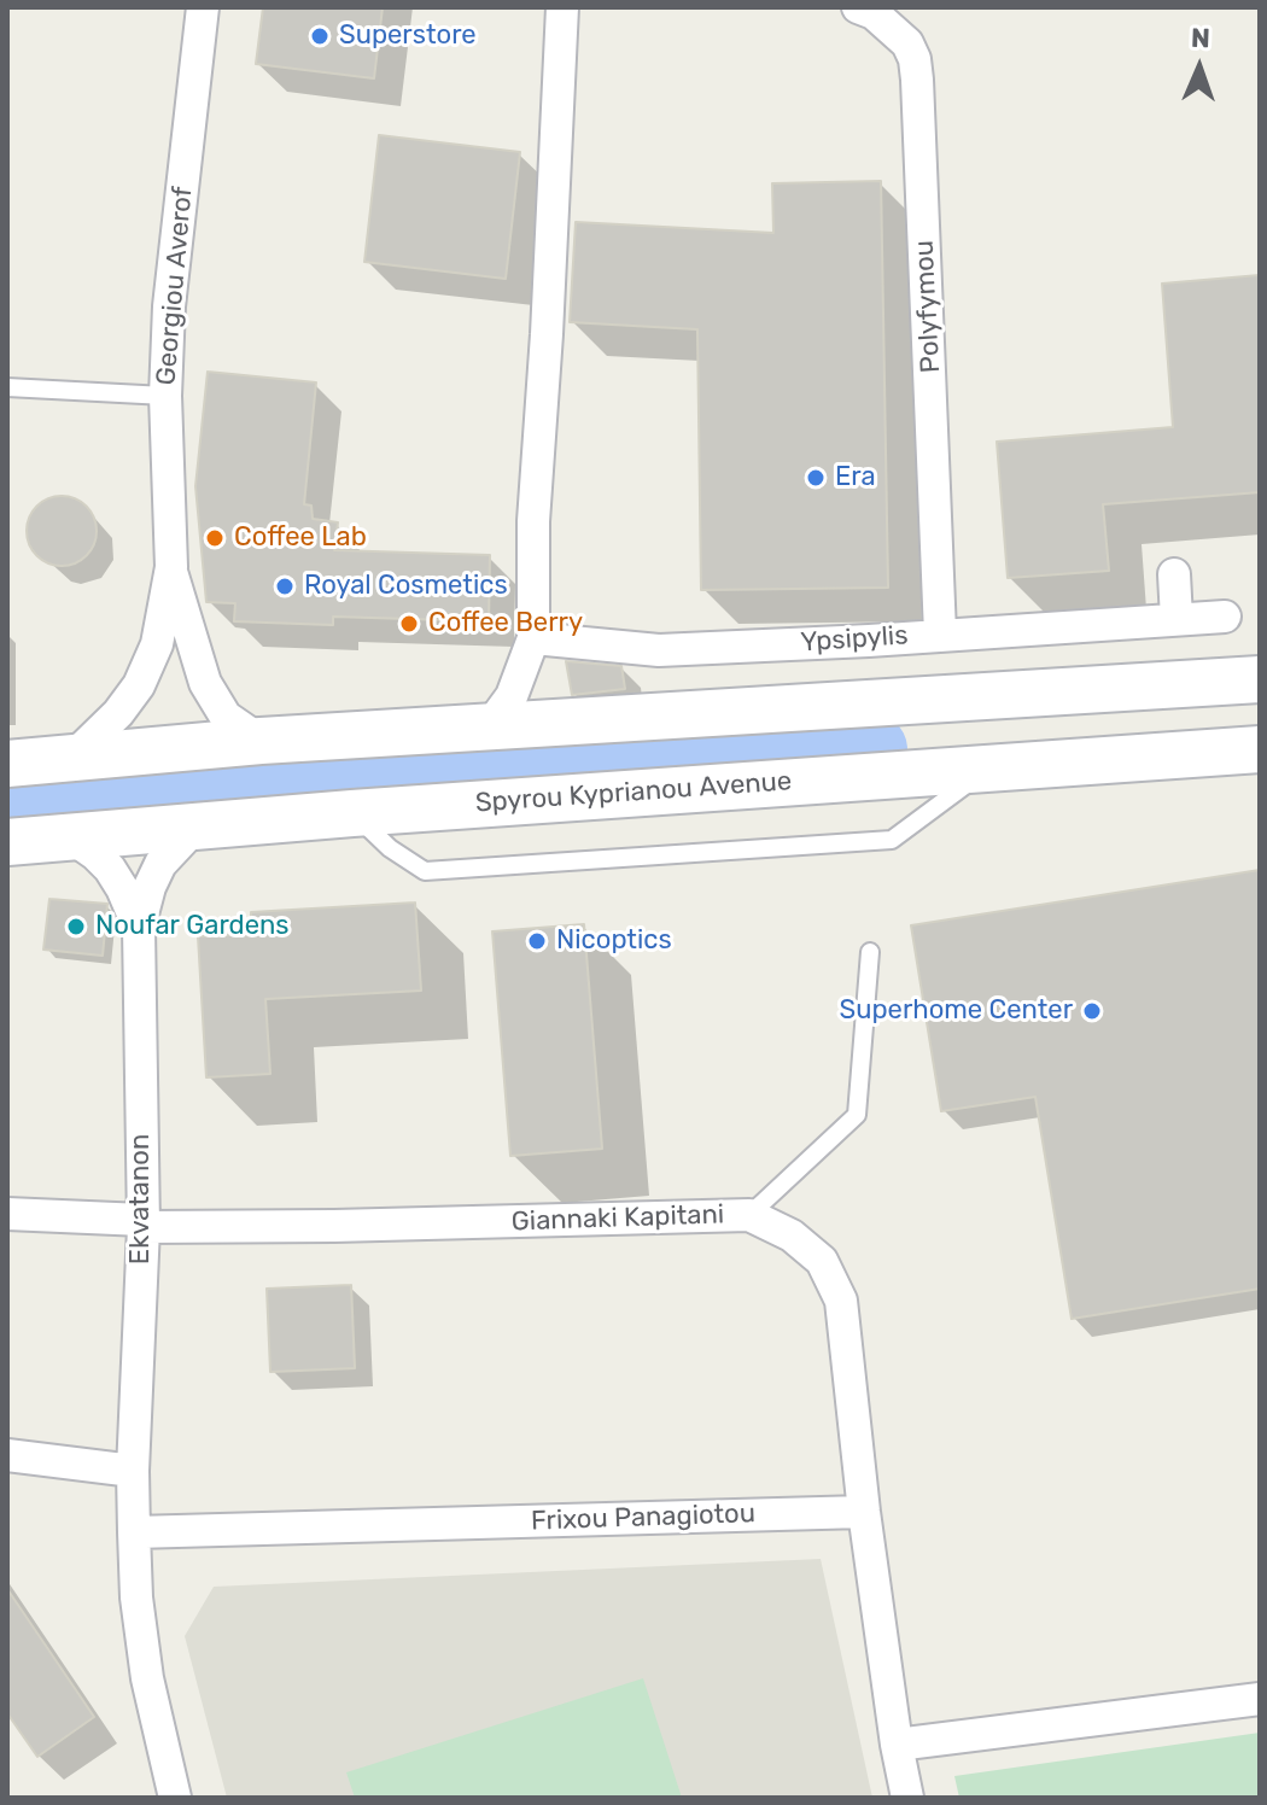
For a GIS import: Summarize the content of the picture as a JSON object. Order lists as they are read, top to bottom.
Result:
{
  "streets": {
    "main road": ["Spyrou Kyprianou Avenue"],
    "street": [
      "Georgiou Averof",
      "Polyfymou",
      "Ypsipylis",
      "Ekvatanon",
      "Giannaki Kapitani",
      "Frixou Panagiotou"
    ]
  },
  "crossings": [
    ["Polyfymou", "Ypsipylis"],
    ["Spyrou Kyprianou Avenue", "Ekvatanon"],
    ["Ekvatanon", "Giannaki Kapitani"],
    ["Ekvatanon", "Frixou Panagiotou"],
    ["Giannaki Kapitani", "Frixou Panagiotou"]
  ],
  "places": [
    "Superstore",
    "Era",
    "Coffee Lab",
    "Royal Cosmetics",
    "Coffee Berry",
    "Noufar Gardens",
    "Nicoptics",
    "Superhome Center"
  ],
  "north": "top"
}
